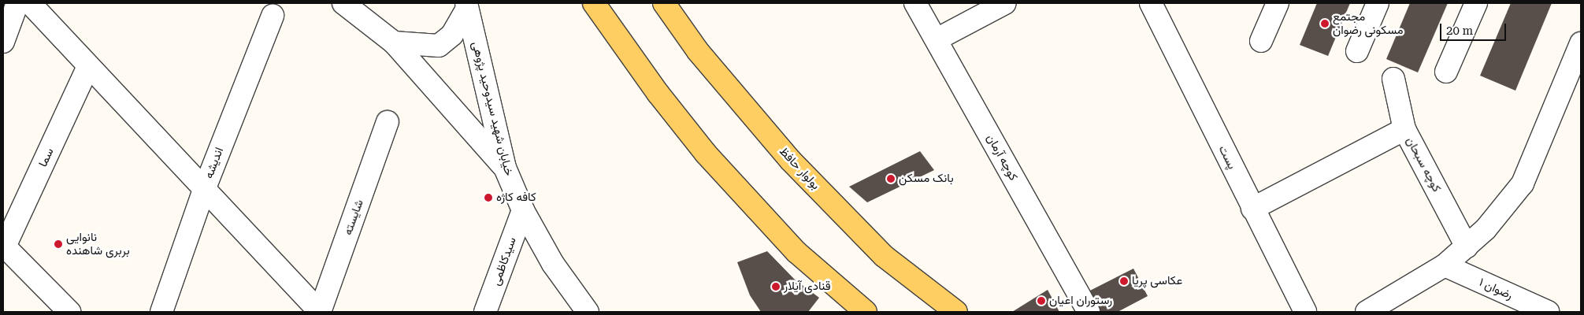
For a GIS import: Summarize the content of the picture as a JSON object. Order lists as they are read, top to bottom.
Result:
{
  "streets": {
    "main road": ["بولوار حافظ"],
    "street": [
      "خیابان شهید سیدوحید پژوهی",
      "سما",
      "کوچه آرمان",
      "پست",
      "اندیشه",
      "کوچه سبحان",
      "شایسته",
      "سیدکاظمی",
      "رضوان ۱"
    ]
  },
  "crossings": [
    ["خیابان شهید سیدوحید پژوهی", "سیدکاظمی"]
  ],
  "places": [
    "مجتمع مسکونی رضوان",
    "بانک مسکن",
    "کافه کاژه",
    "نانوایی بربری شاهنده",
    "عکاسی پریا",
    "قنادی آیلار",
    "رستوران اعیان"
  ],
  "scale_bar": "20 m"
}
